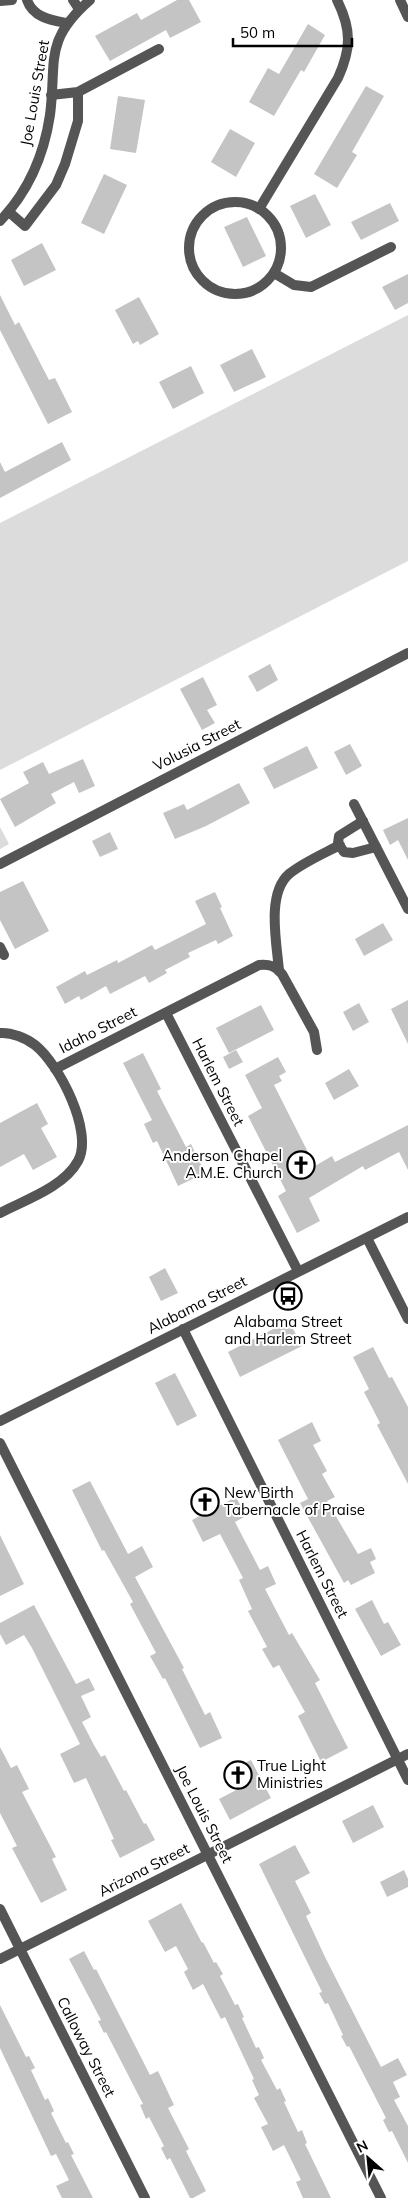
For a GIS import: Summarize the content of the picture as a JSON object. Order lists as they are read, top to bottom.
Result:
{
  "streets": {
    "street": [
      "Joe Louis Street",
      "Volusia Street",
      "Idaho Street",
      "Harlem Street",
      "Alabama Street",
      "Arizona Street",
      "Calloway Street"
    ]
  },
  "crossings": [
    ["Joe Louis Street", "Arizona Street"],
    ["Idaho Street", "Harlem Street"],
    ["Harlem Street", "Alabama Street"],
    ["Harlem Street", "Arizona Street"],
    ["Arizona Street", "Calloway Street"]
  ],
  "places": {
    "church": ["Anderson Chapel A.M.E. Church", "New Birth Tabernacle of Praise", "True Light Ministries"],
    "bus stop": ["Alabama Street and Harlem Street"]
  },
  "scale_bar": "50 m",
  "north": "top left"
}
